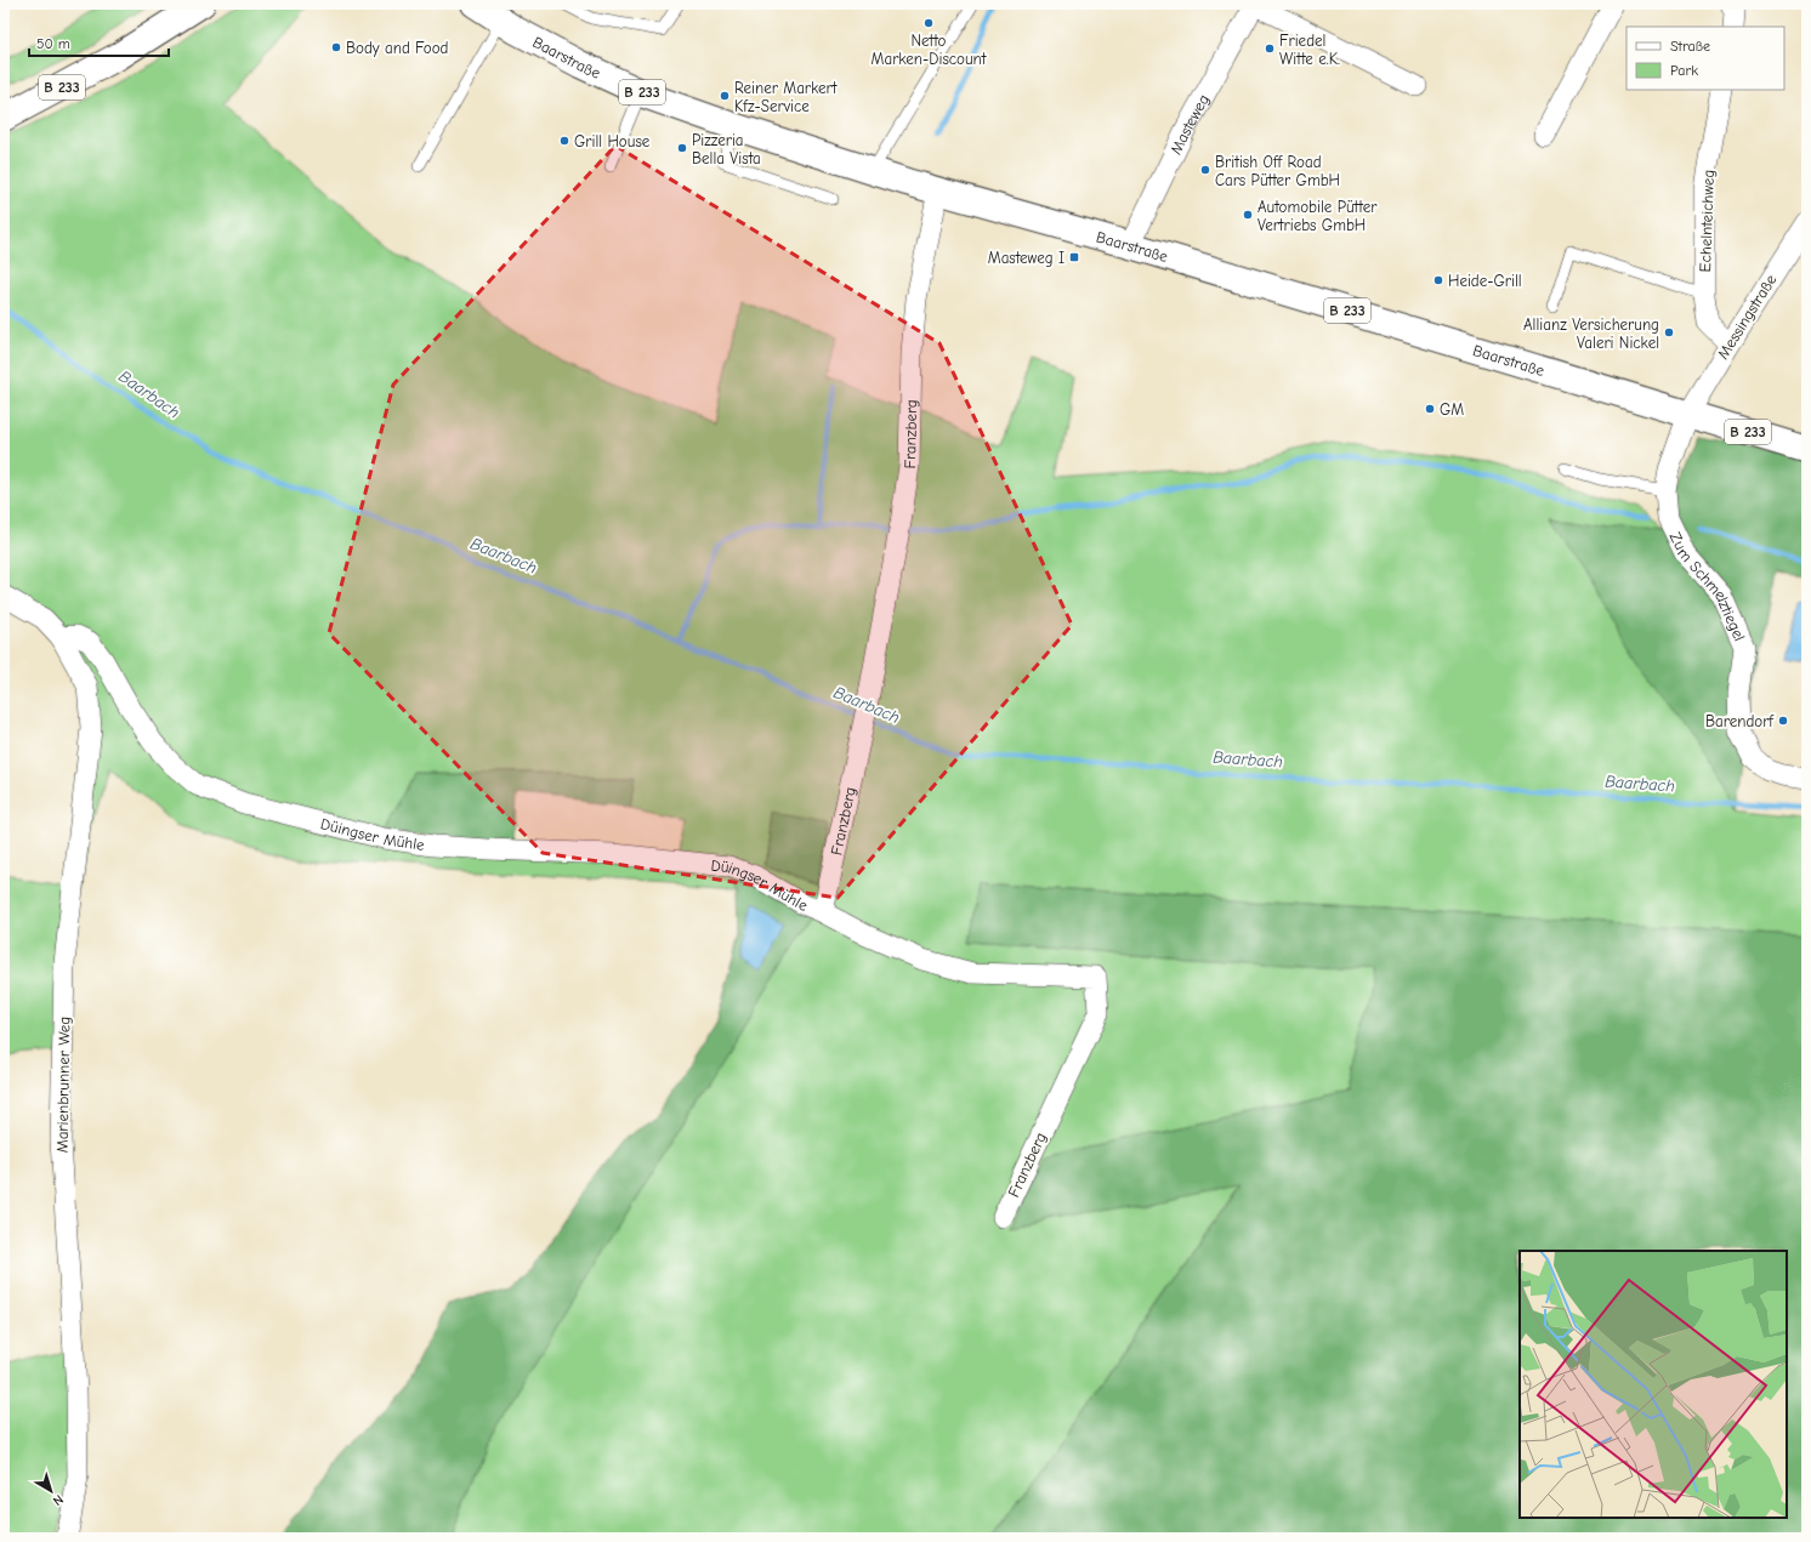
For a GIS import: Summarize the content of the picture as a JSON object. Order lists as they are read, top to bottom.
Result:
{
  "streets": {
    "main road": ["Baarstraße", "B 233"],
    "street": [
      "Masteweg",
      "Echelnteichweg",
      "Messingstraße",
      "Franzberg",
      "Zum Schmelztiegel",
      "Düingser Mühle",
      "Marienbrunner Weg"
    ]
  },
  "crossings": [
    ["Baarstraße", "Masteweg"],
    ["Baarstraße", "Messingstraße"],
    ["Baarstraße", "Franzberg"],
    ["Baarstraße", "Zum Schmelztiegel"],
    ["Echelnteichweg", "Messingstraße"],
    ["Messingstraße", "Zum Schmelztiegel"],
    ["Franzberg", "Düingser Mühle"],
    ["Düingser Mühle", "Marienbrunner Weg"]
  ],
  "water": ["Baarbach"],
  "places": {
    "other": [
      "Netto Marken-Discount",
      "Body and Food",
      "Friedel Witte e.K.",
      "Reiner Markert Kfz-Service",
      "Grill House",
      "Pizzeria Bella Vista",
      "British Off Road Cars Pütter GmbH",
      "Automobile Pütter Vertriebs GmbH",
      "Heide-Grill",
      "Allianz Versicherung Valeri Nickel",
      "GM",
      "Barendorf"
    ],
    "transit": ["Masteweg I"]
  },
  "legend": ["Straße", "Park"],
  "scale_bar": "50 m",
  "north": "bottom right"
}
